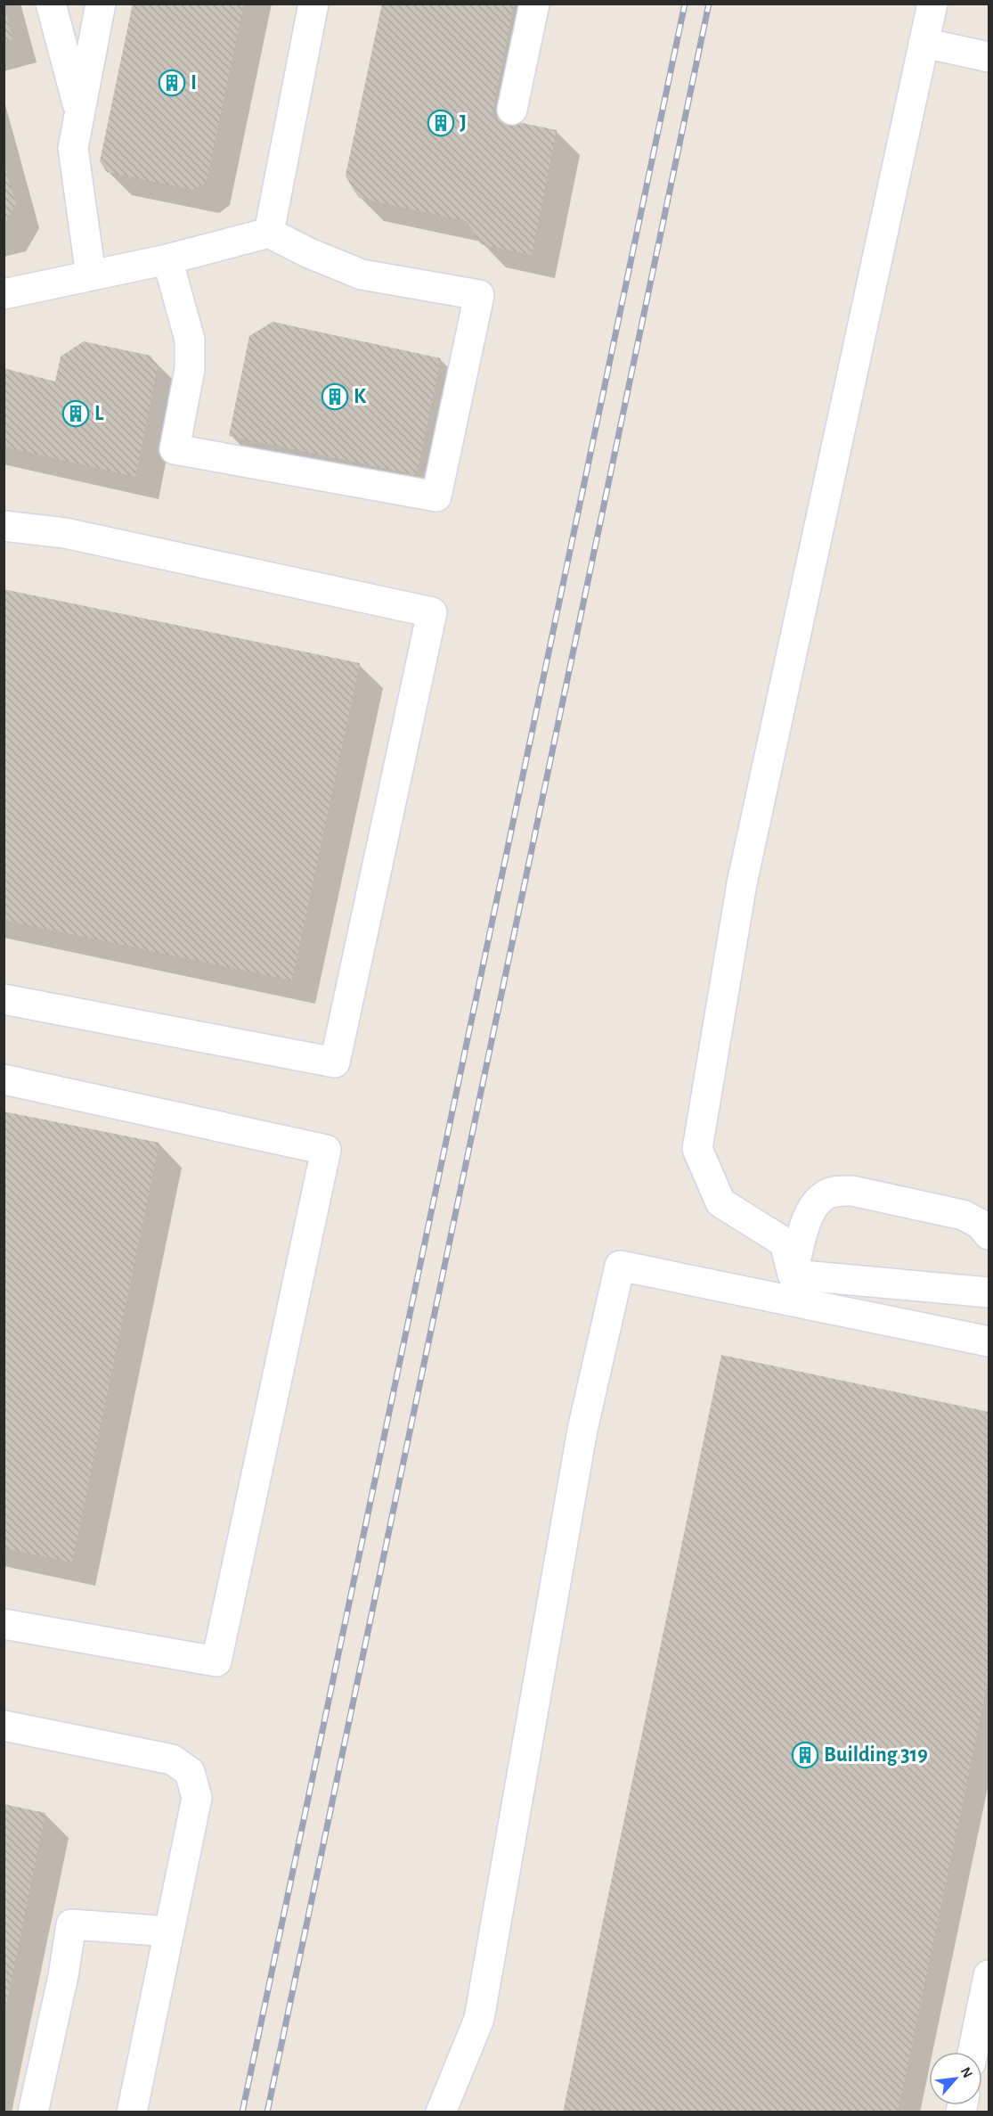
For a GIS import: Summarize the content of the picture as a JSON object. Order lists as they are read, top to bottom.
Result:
{
  "places": {
    "building": [
      "I",
      "J",
      "K",
      "L",
      "Building 319"
    ]
  },
  "north": "top right"
}
